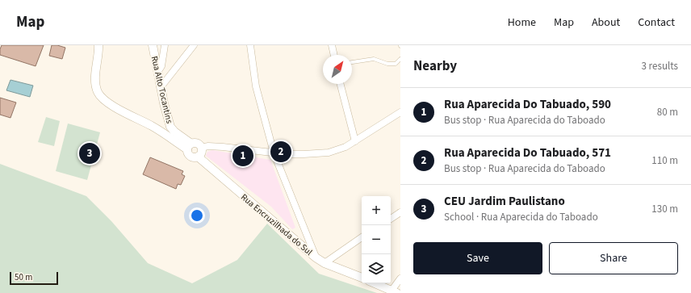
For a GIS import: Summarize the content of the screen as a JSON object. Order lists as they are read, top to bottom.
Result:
{
  "streets": {
    "street": ["Rua Alto Tocantins", "Rua Encruzilhada do Sul"]
  },
  "crossings": [
    ["Rua Alto Tocantins", "Rua Encruzilhada do Sul"]
  ],
  "scale_bar": "50 m",
  "north": "top right",
  "page": {
    "header": "Map",
    "nav": [
      "Home",
      "Map",
      "About",
      "Contact"
    ],
    "heading": ["Nearby", "3 results"],
    "list": [
      {
        "mark": "1",
        "name": "Rua Aparecida Do Tabuado, 590",
        "note": "Bus stop · Rua Aparecida do Taboado",
        "value": "80 m"
      },
      {
        "mark": "2",
        "name": "Rua Aparecida Do Tabuado, 571",
        "note": "Bus stop · Rua Aparecida do Taboado",
        "value": "110 m"
      },
      {
        "mark": "3",
        "name": "CEU Jardim Paulistano",
        "note": "School · Rua Aparecida do Taboado",
        "value": "130 m"
      }
    ],
    "pins": ["2", "3", "1"],
    "map_buttons": ["+", "−"],
    "buttons": ["Save", "Share"],
    "scale": "50 m"
  }
}
